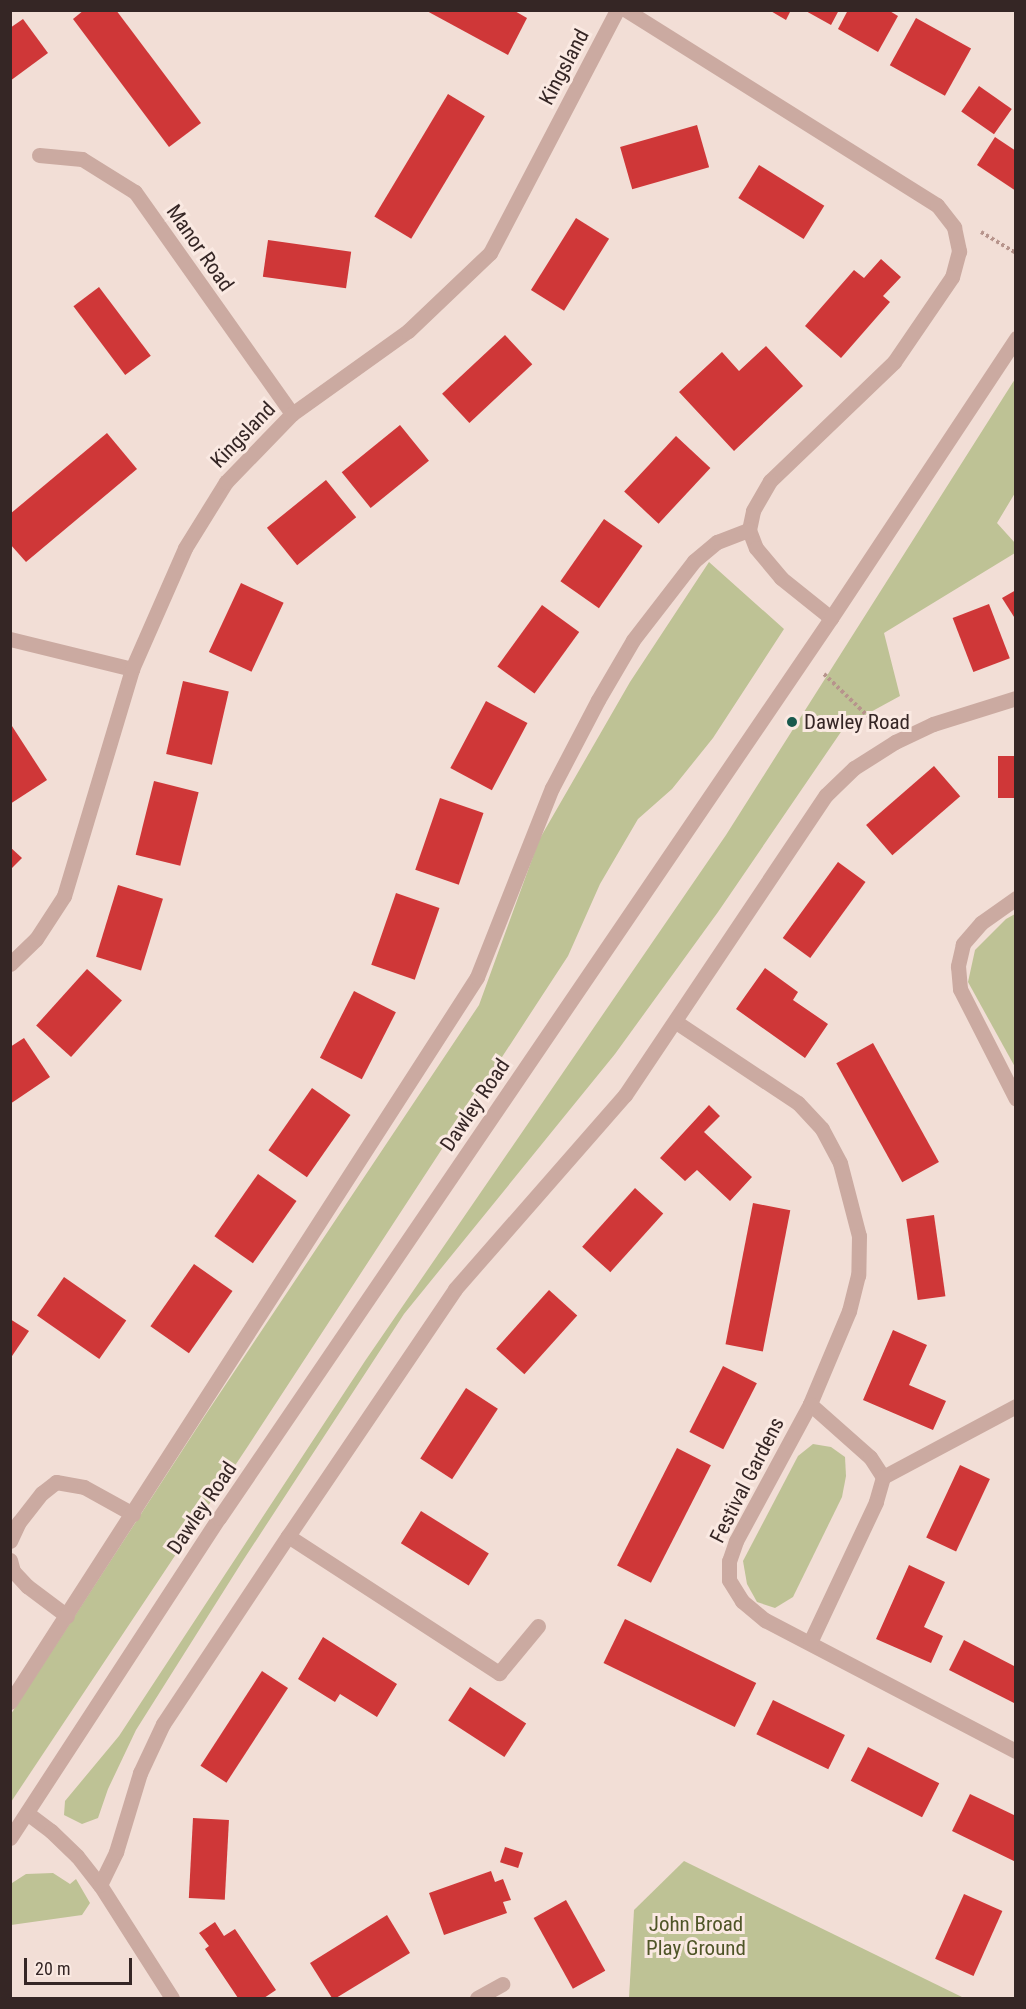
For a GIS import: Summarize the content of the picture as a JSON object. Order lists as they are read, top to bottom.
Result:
{
  "streets": {
    "street": [
      "Kingsland",
      "Manor Road",
      "Dawley Road",
      "Festival Gardens"
    ]
  },
  "crossings": [
    ["Kingsland", "Manor Road"]
  ],
  "parks": ["John Broad Play Ground"],
  "places": ["Dawley Road"],
  "scale_bar": "20 m"
}
